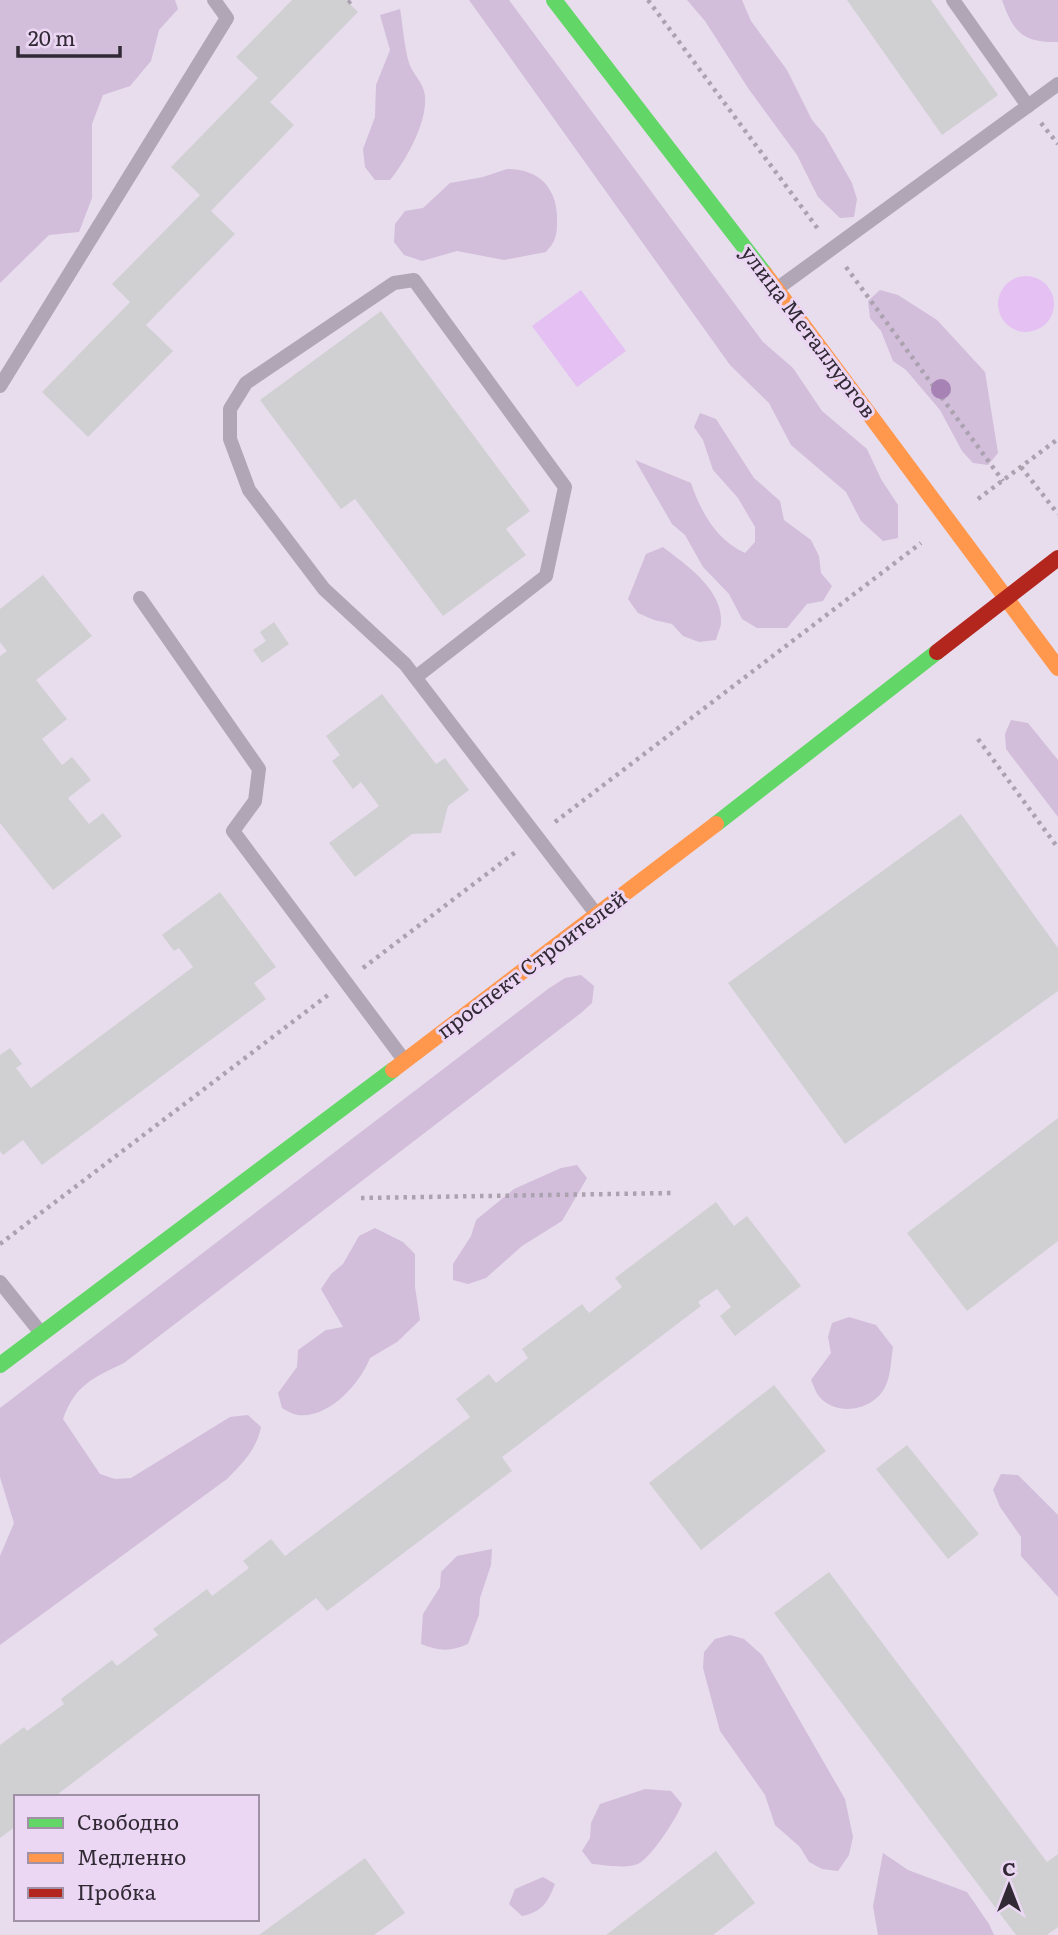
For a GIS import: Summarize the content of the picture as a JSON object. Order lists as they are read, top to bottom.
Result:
{
  "streets": {
    "street": ["улица Металлургов", "проспект Строителей"]
  },
  "crossings": [
    ["улица Металлургов", "проспект Строителей"]
  ],
  "legend": ["Свободно", "Медленно", "Пробка"],
  "scale_bar": "20 m",
  "north": "top"
}
